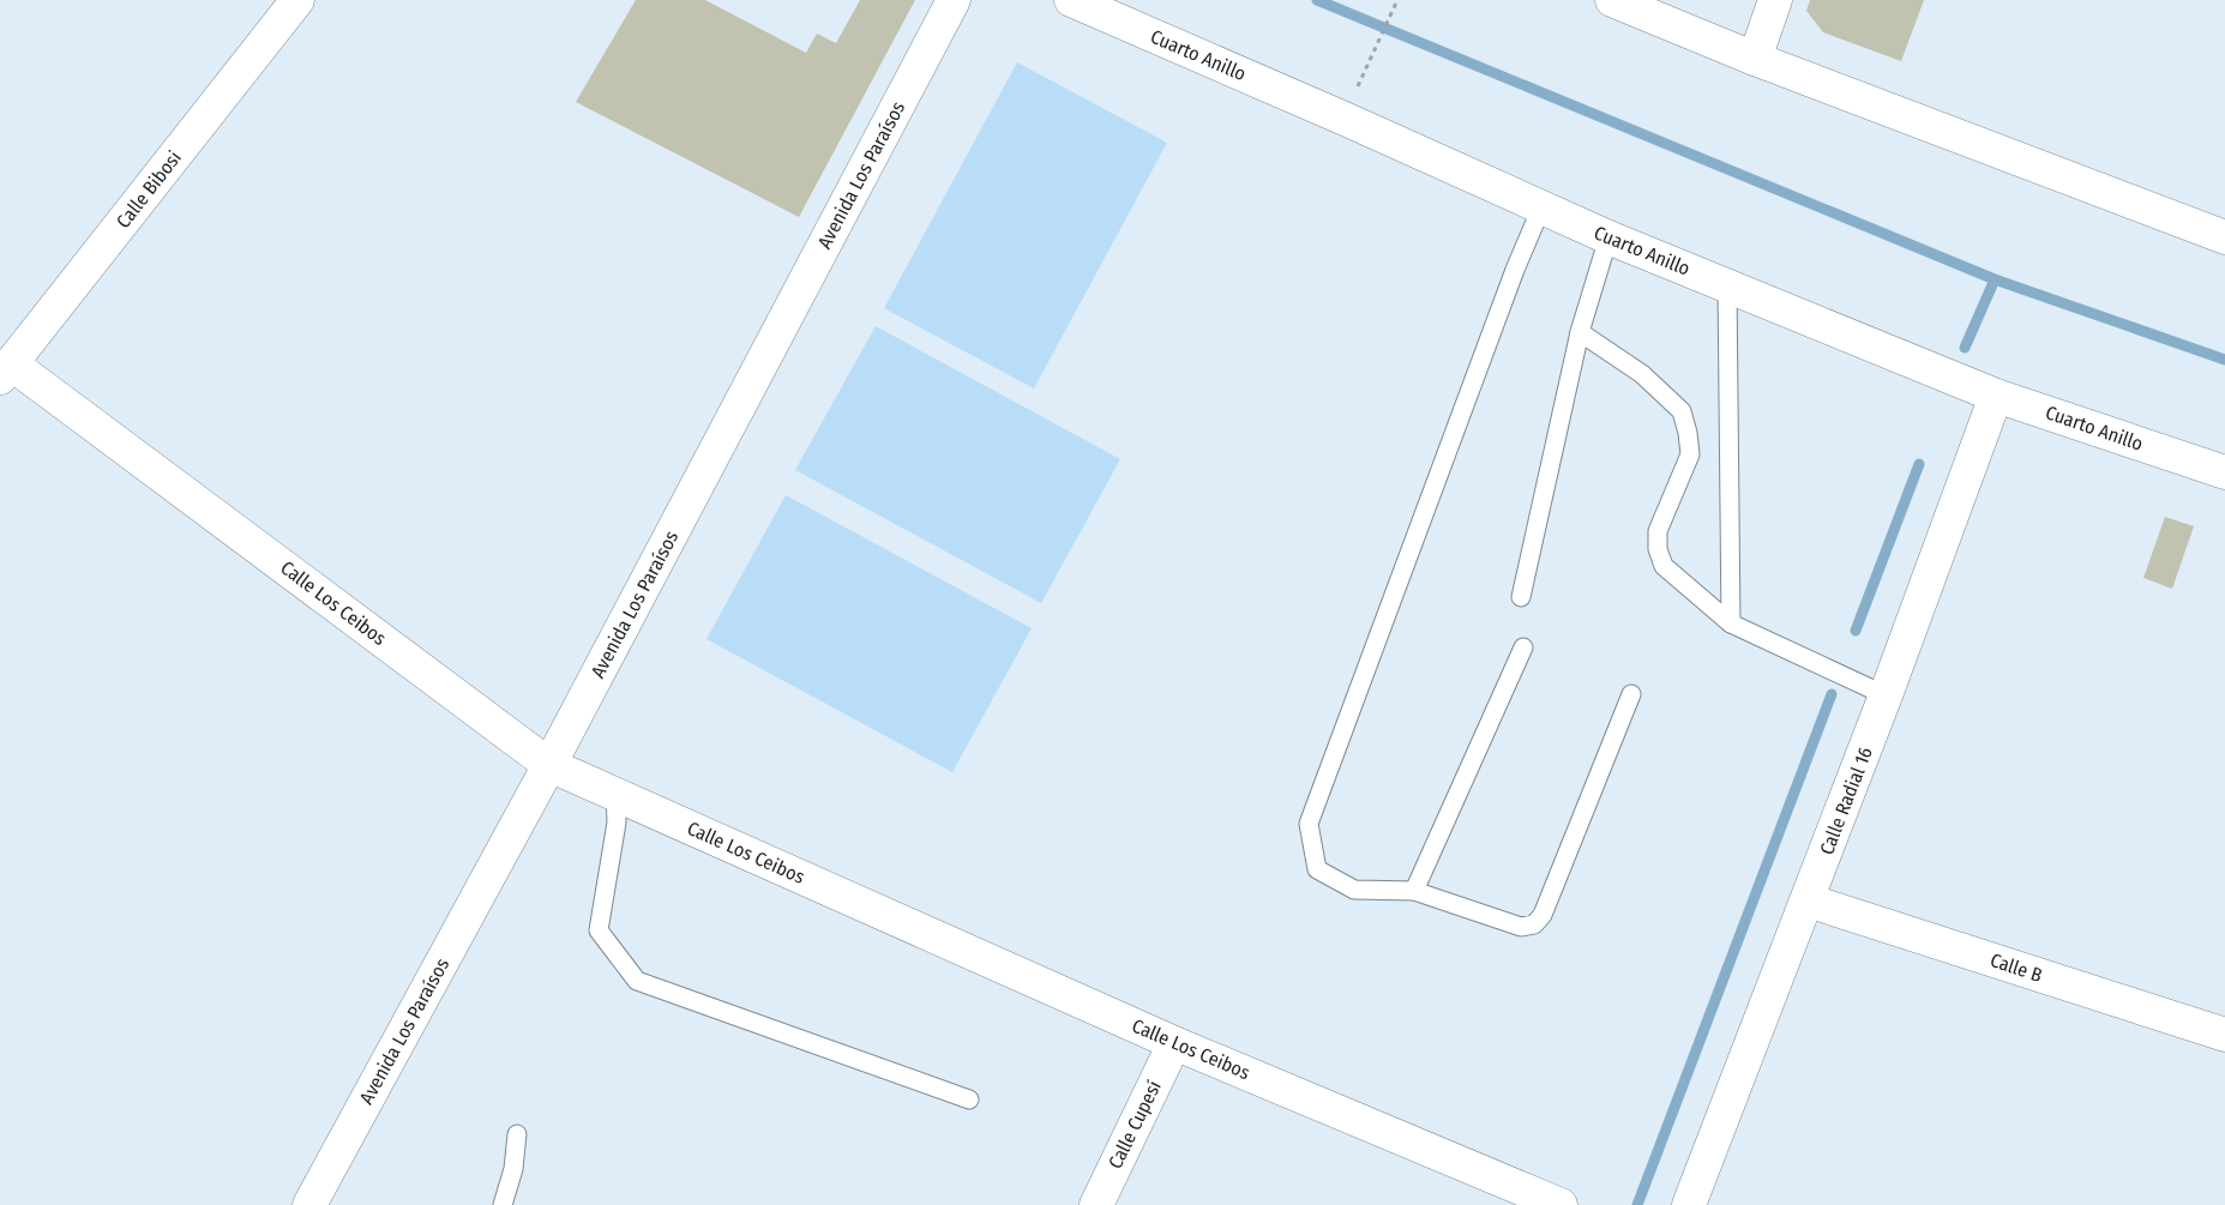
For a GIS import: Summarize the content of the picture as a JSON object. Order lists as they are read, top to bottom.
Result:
{
  "streets": {
    "main road": [
      "Cuarto Anillo",
      "Avenida Los Paraísos",
      "Calle Bibosi",
      "Calle Los Ceibos",
      "Calle Radial 16",
      "Calle B",
      "Calle Cupesí"
    ]
  },
  "crossings": [
    ["Cuarto Anillo", "Calle Radial 16"],
    ["Avenida Los Paraísos", "Calle Los Ceibos"],
    ["Calle Bibosi", "Calle Los Ceibos"],
    ["Calle Los Ceibos", "Calle Cupesí"],
    ["Calle Radial 16", "Calle B"]
  ]
}
